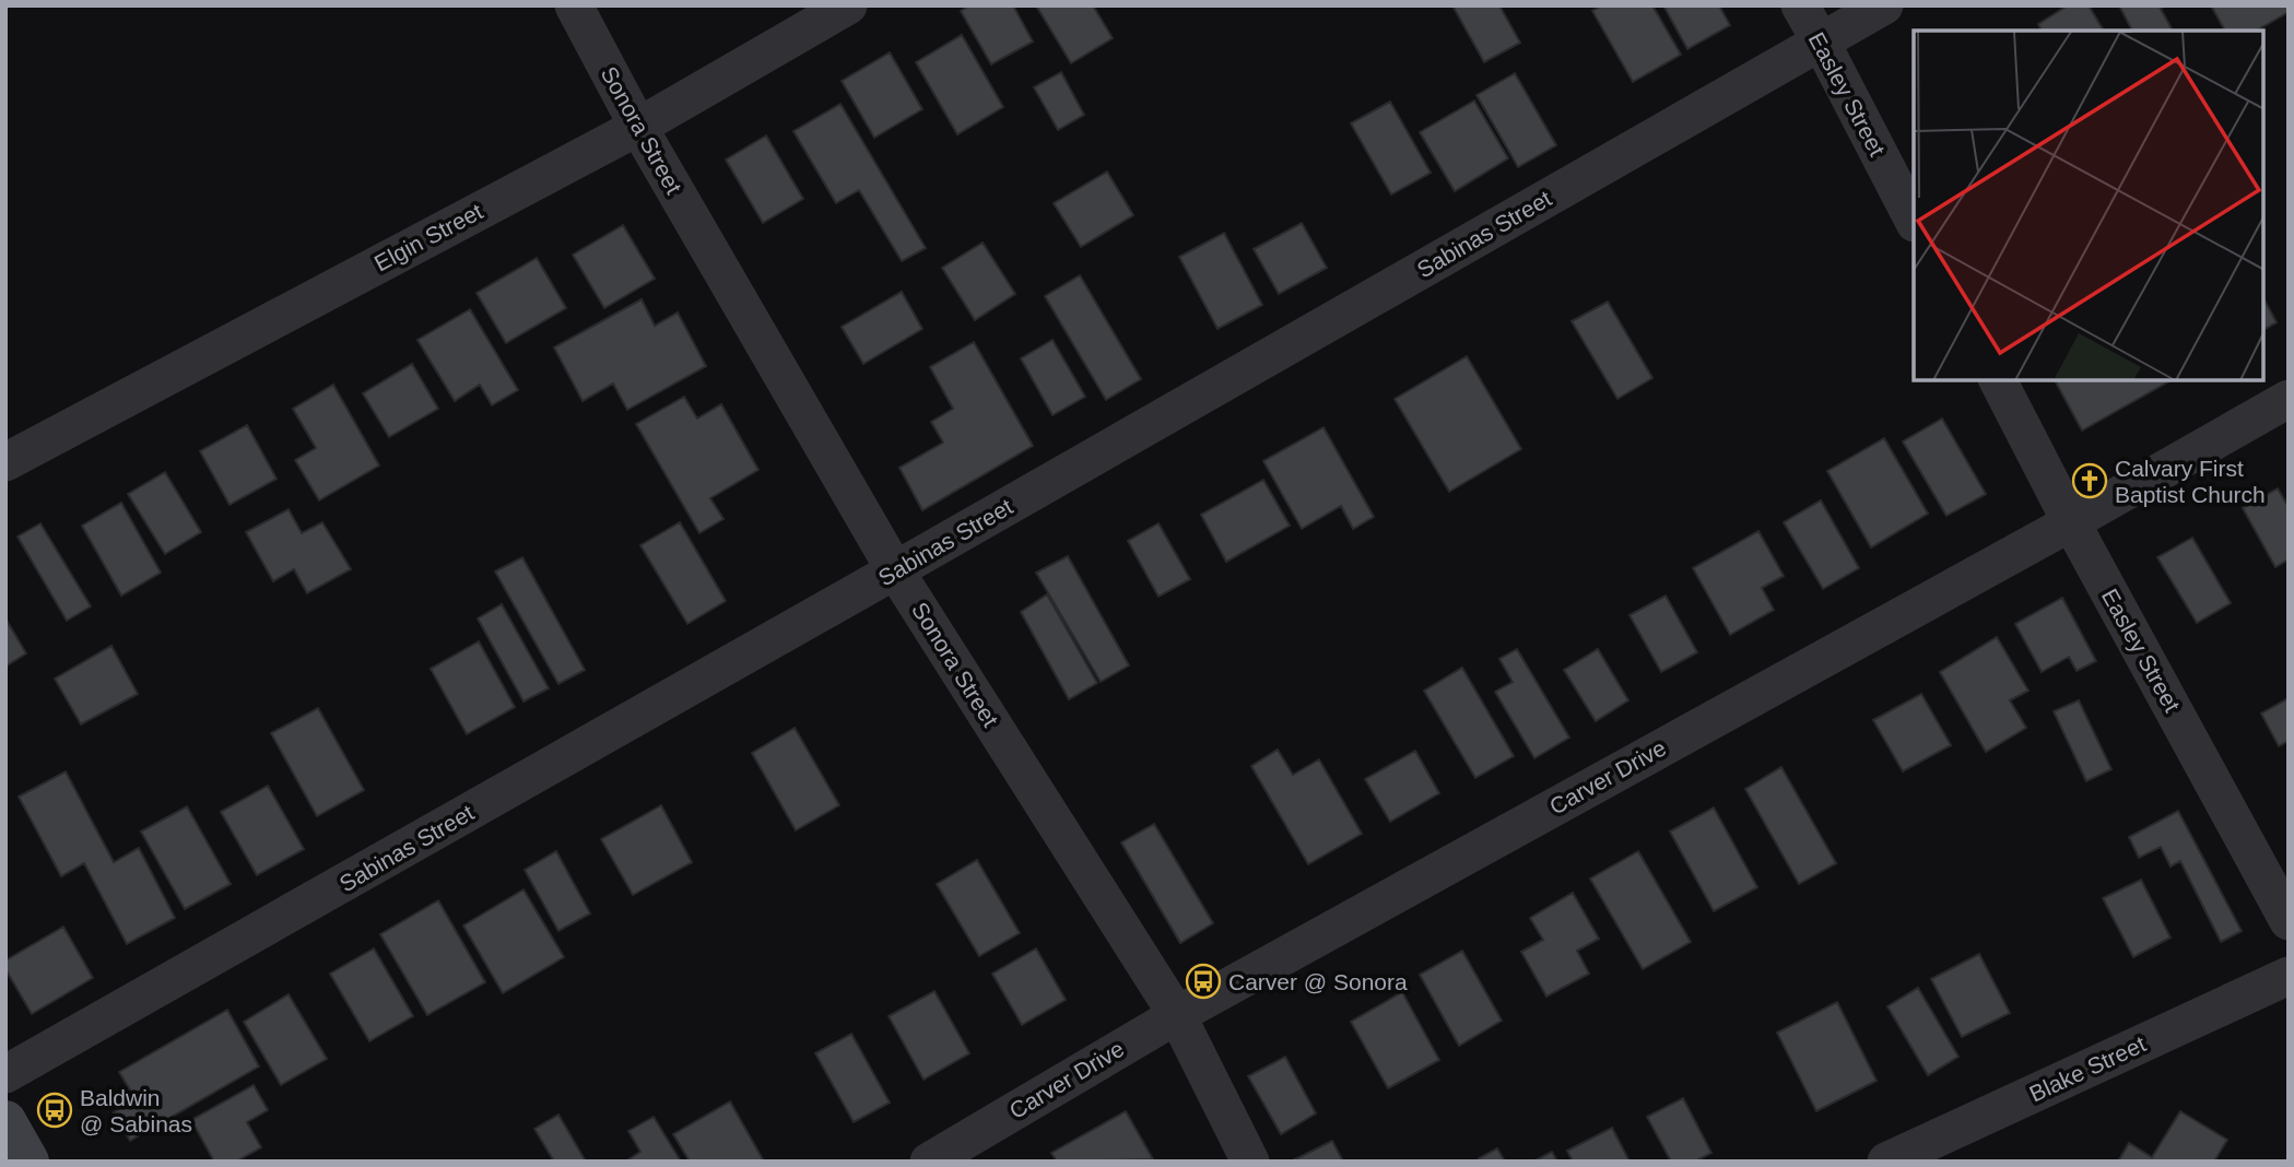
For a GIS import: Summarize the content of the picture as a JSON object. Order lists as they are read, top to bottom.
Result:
{
  "streets": {
    "street": [
      "Easley Street",
      "Sonora Street",
      "Sabinas Street",
      "Elgin Street",
      "Carver Drive",
      "Blake Street"
    ]
  },
  "crossings": [
    ["Easley Street", "Sabinas Street"],
    ["Easley Street", "Carver Drive"],
    ["Sonora Street", "Sabinas Street"],
    ["Sonora Street", "Elgin Street"],
    ["Sonora Street", "Carver Drive"]
  ],
  "places": {
    "church": ["Calvary First Baptist Church"],
    "bus stop": ["Carver @ Sonora", "Baldwin @ Sabinas"]
  }
}
